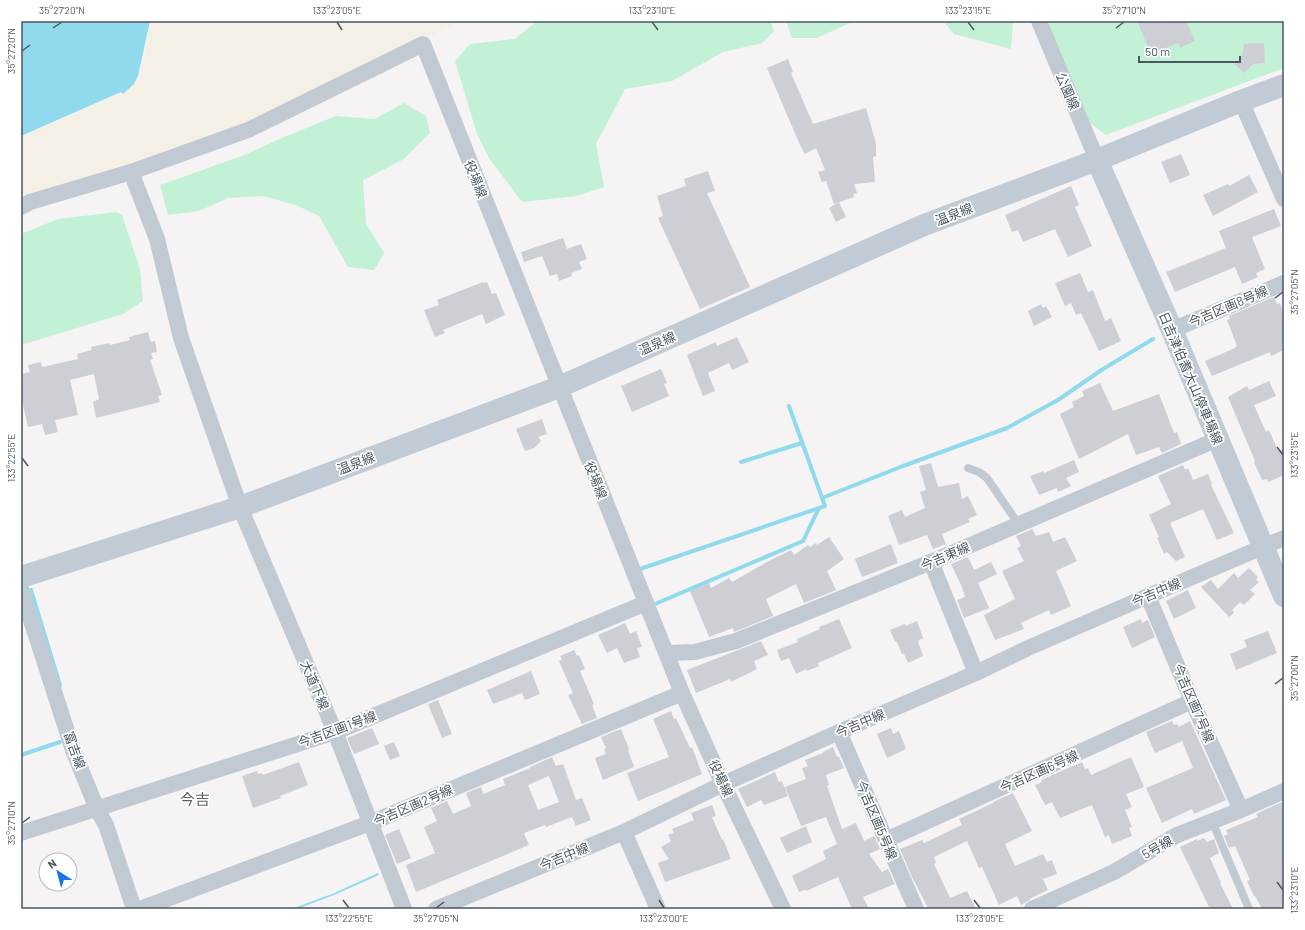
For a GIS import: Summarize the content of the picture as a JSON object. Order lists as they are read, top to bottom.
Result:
{
  "streets": {
    "street": [
      "公園線",
      "役場線",
      "温泉線",
      "今吉区画8号線",
      "日吉津伯耆大山停車場線",
      "今吉東線",
      "今吉中線",
      "大道下線",
      "今吉区画7号線",
      "今吉区画1号線",
      "富吉線",
      "今吉区画6号線",
      "今吉区画2号線",
      "今吉区画5号線",
      "5号線"
    ]
  },
  "crossings": [
    ["公園線", "温泉線"],
    ["公園線", "日吉津伯耆大山停車場線"],
    ["役場線", "温泉線"],
    ["役場線", "今吉東線"],
    ["役場線", "今吉中線"],
    ["役場線", "大道下線"],
    ["役場線", "今吉区画1号線"],
    ["役場線", "今吉区画2号線"],
    ["温泉線", "日吉津伯耆大山停車場線"],
    ["温泉線", "大道下線"],
    ["今吉区画8号線", "日吉津伯耆大山停車場線"],
    ["日吉津伯耆大山停車場線", "今吉東線"],
    ["日吉津伯耆大山停車場線", "今吉中線"],
    ["今吉中線", "今吉区画7号線"],
    ["今吉中線", "今吉区画5号線"],
    ["大道下線", "今吉区画1号線"],
    ["大道下線", "今吉区画2号線"],
    ["今吉区画7号線", "今吉区画6号線"],
    ["今吉区画7号線", "5号線"],
    ["今吉区画1号線", "富吉線"],
    ["今吉区画6号線", "今吉区画5号線"]
  ],
  "districts": ["今吉"],
  "scale_bar": "50 m",
  "north": "top left",
  "coordinates": [
    "35°27'20\"N",
    "133°23'05\"E",
    "133°23'10\"E",
    "133°23'15\"E",
    "35°27'10\"N",
    "35°27'05\"N",
    "133°22'55\"E",
    "35°27'00\"N",
    "133°23'00\"E"
  ]
}
